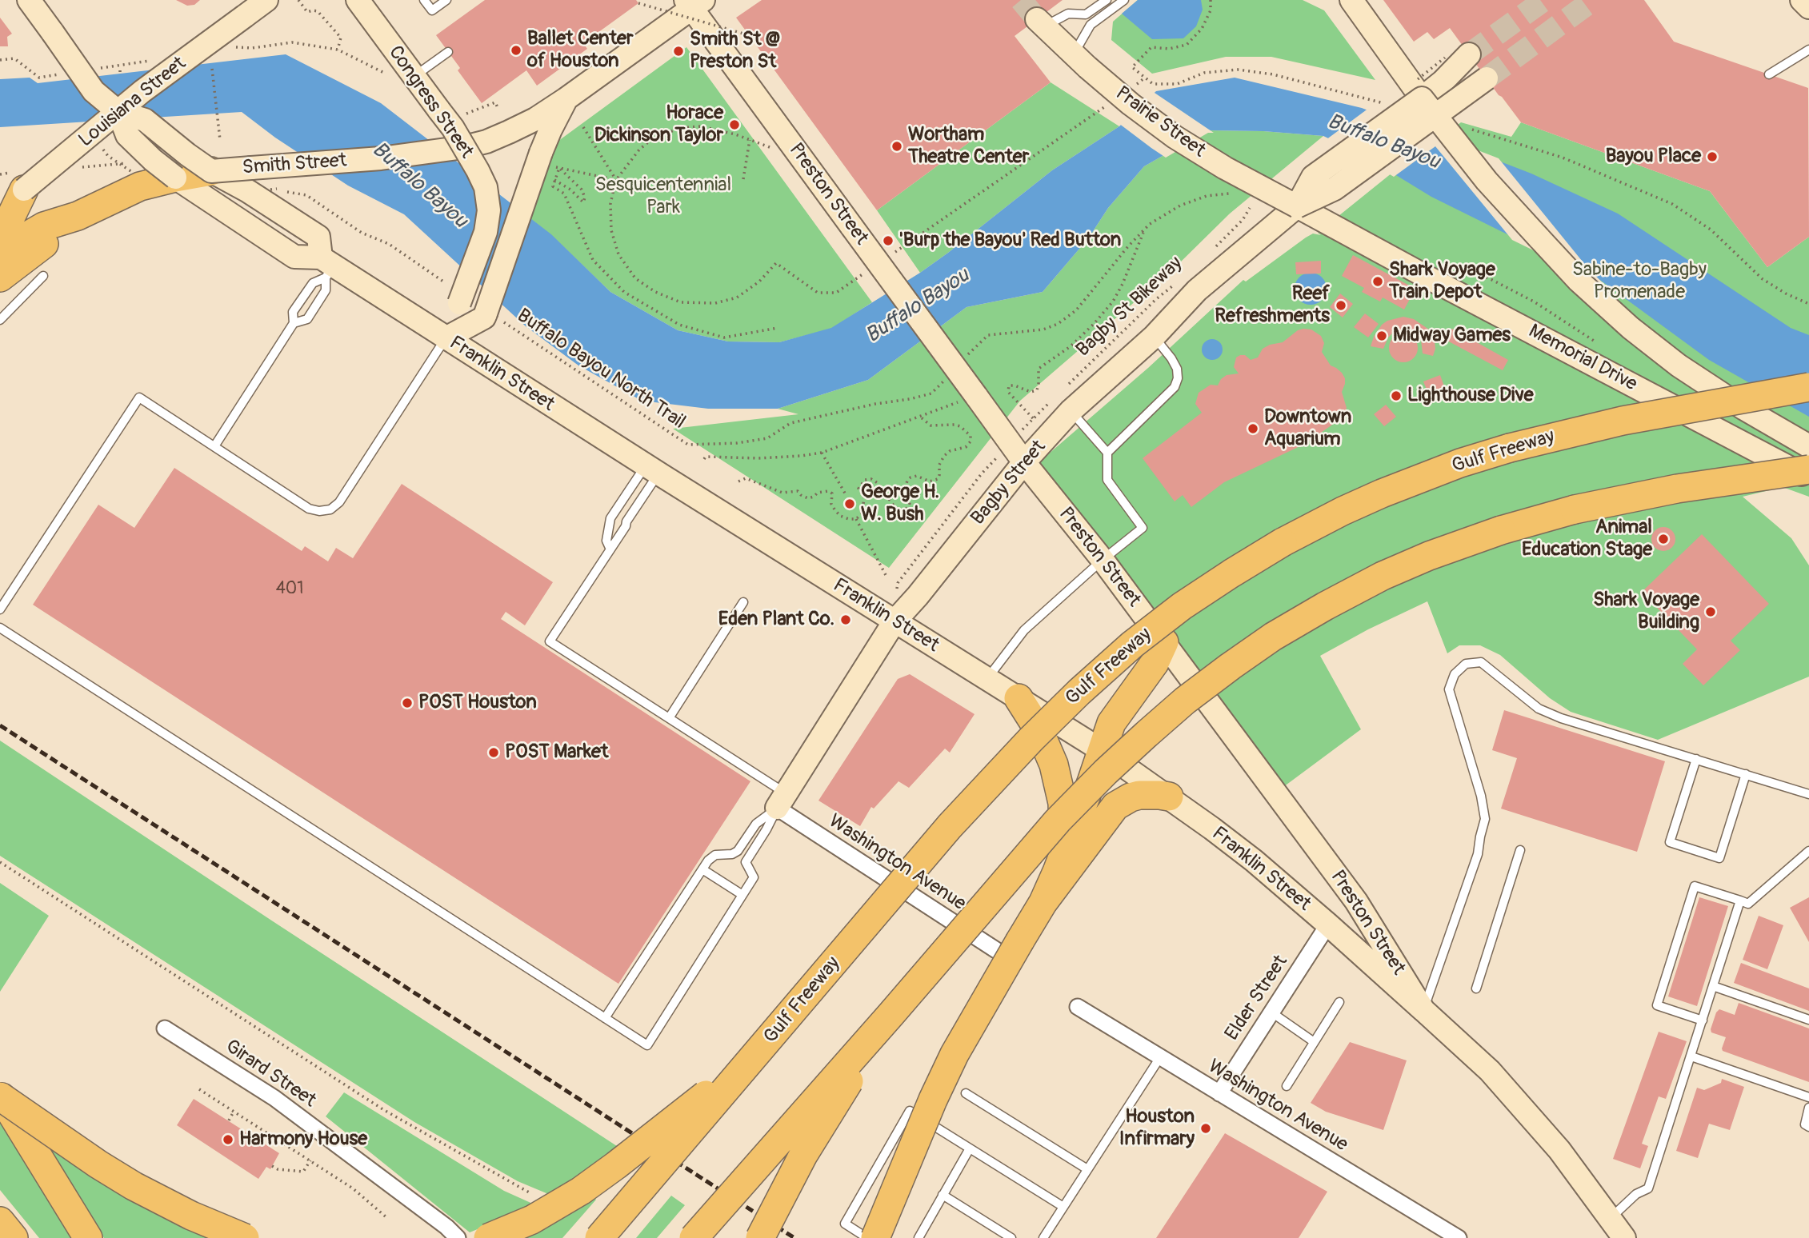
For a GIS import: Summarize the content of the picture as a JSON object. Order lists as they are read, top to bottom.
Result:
{
  "streets": {
    "highway": ["Gulf Freeway"],
    "main road": [
      "Louisiana Street",
      "Congress Street",
      "Prairie Street",
      "Smith Street",
      "Preston Street",
      "Memorial Drive",
      "Franklin Street",
      "Bagby Street"
    ],
    "street": ["Washington Avenue", "Elder Street", "Girard Street"],
    "path": ["Bagby St Bikeway", "Buffalo Bayou North Trail"]
  },
  "crossings": [
    ["Louisiana Street", "Franklin Street"],
    ["Congress Street", "Smith Street"],
    ["Congress Street", "Franklin Street"],
    ["Prairie Street", "Memorial Drive"],
    ["Prairie Street", "Bagby Street"],
    ["Smith Street", "Preston Street"],
    ["Smith Street", "Franklin Street"],
    ["Preston Street", "Franklin Street"],
    ["Preston Street", "Bagby Street"],
    ["Memorial Drive", "Bagby Street"],
    ["Franklin Street", "Bagby Street"],
    ["Franklin Street", "Elder Street"],
    ["Bagby Street", "Washington Avenue"],
    ["Washington Avenue", "Elder Street"]
  ],
  "water": ["Buffalo Bayou"],
  "parks": ["Sesquicentennial Park", "Sabine-to-Bagby Promenade"],
  "places": [
    "Ballet Center of Houston",
    "Smith St @ Preston St",
    "Horace Dickinson Taylor",
    "Wortham Theatre Center",
    "Bayou Place",
    "'Burp the Bayou' Red Button",
    "Shark Voyage Train Depot",
    "Reef Refreshments",
    "Midway Games",
    "Lighthouse Dive",
    "Downtown Aquarium",
    "George H. W. Bush",
    "Animal Education Stage",
    "Shark Voyage Building",
    "Eden Plant Co.",
    "POST Houston",
    "POST Market",
    "Houston Infirmary",
    "Harmony House"
  ],
  "house_numbers": ["401"]
}
